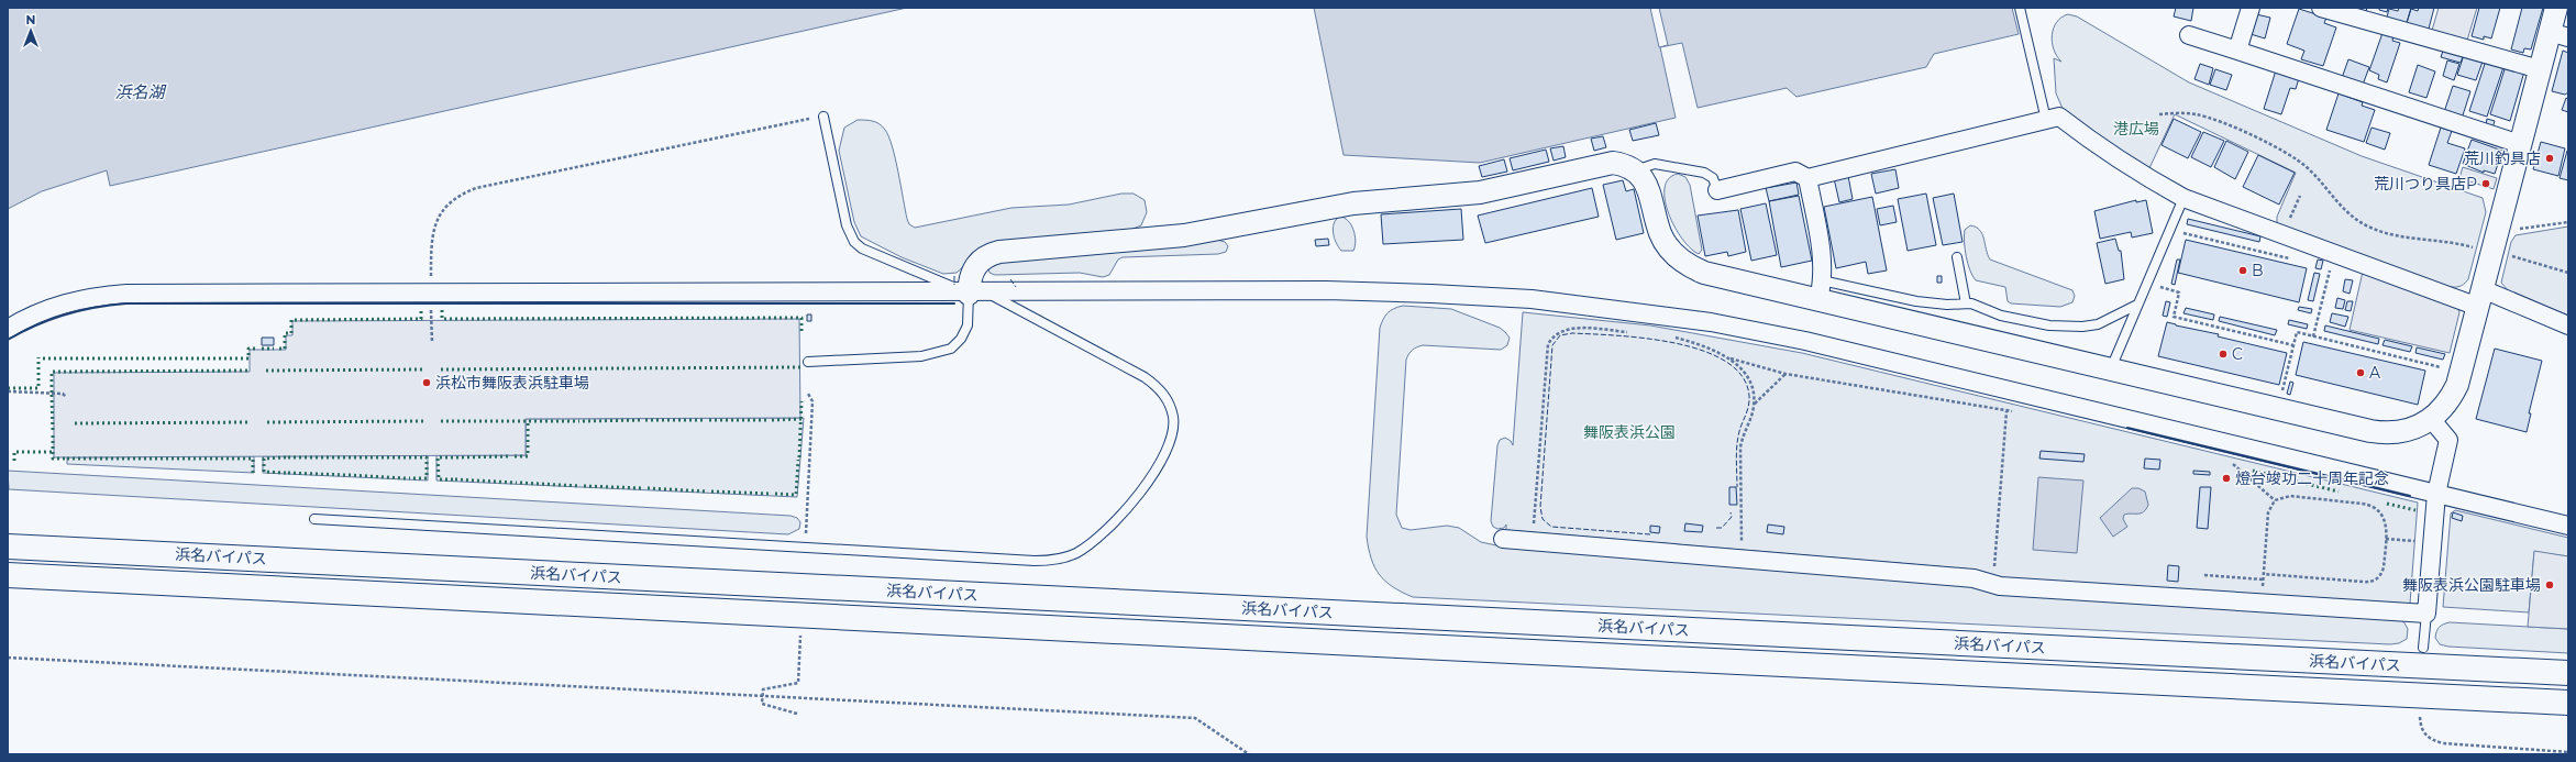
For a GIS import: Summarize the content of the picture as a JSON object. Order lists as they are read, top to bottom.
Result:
{
  "streets": {
    "highway": ["浜名バイパス"]
  },
  "water": ["浜名湖"],
  "parks": ["港広場", "舞阪表浜公園"],
  "places": [
    "荒川釣具店",
    "荒川つり具店P",
    "B",
    "C",
    "A",
    "浜松市舞阪表浜駐車場",
    "燈台竣功二十周年記念",
    "舞阪表浜公園駐車場"
  ],
  "north": "top"
}
